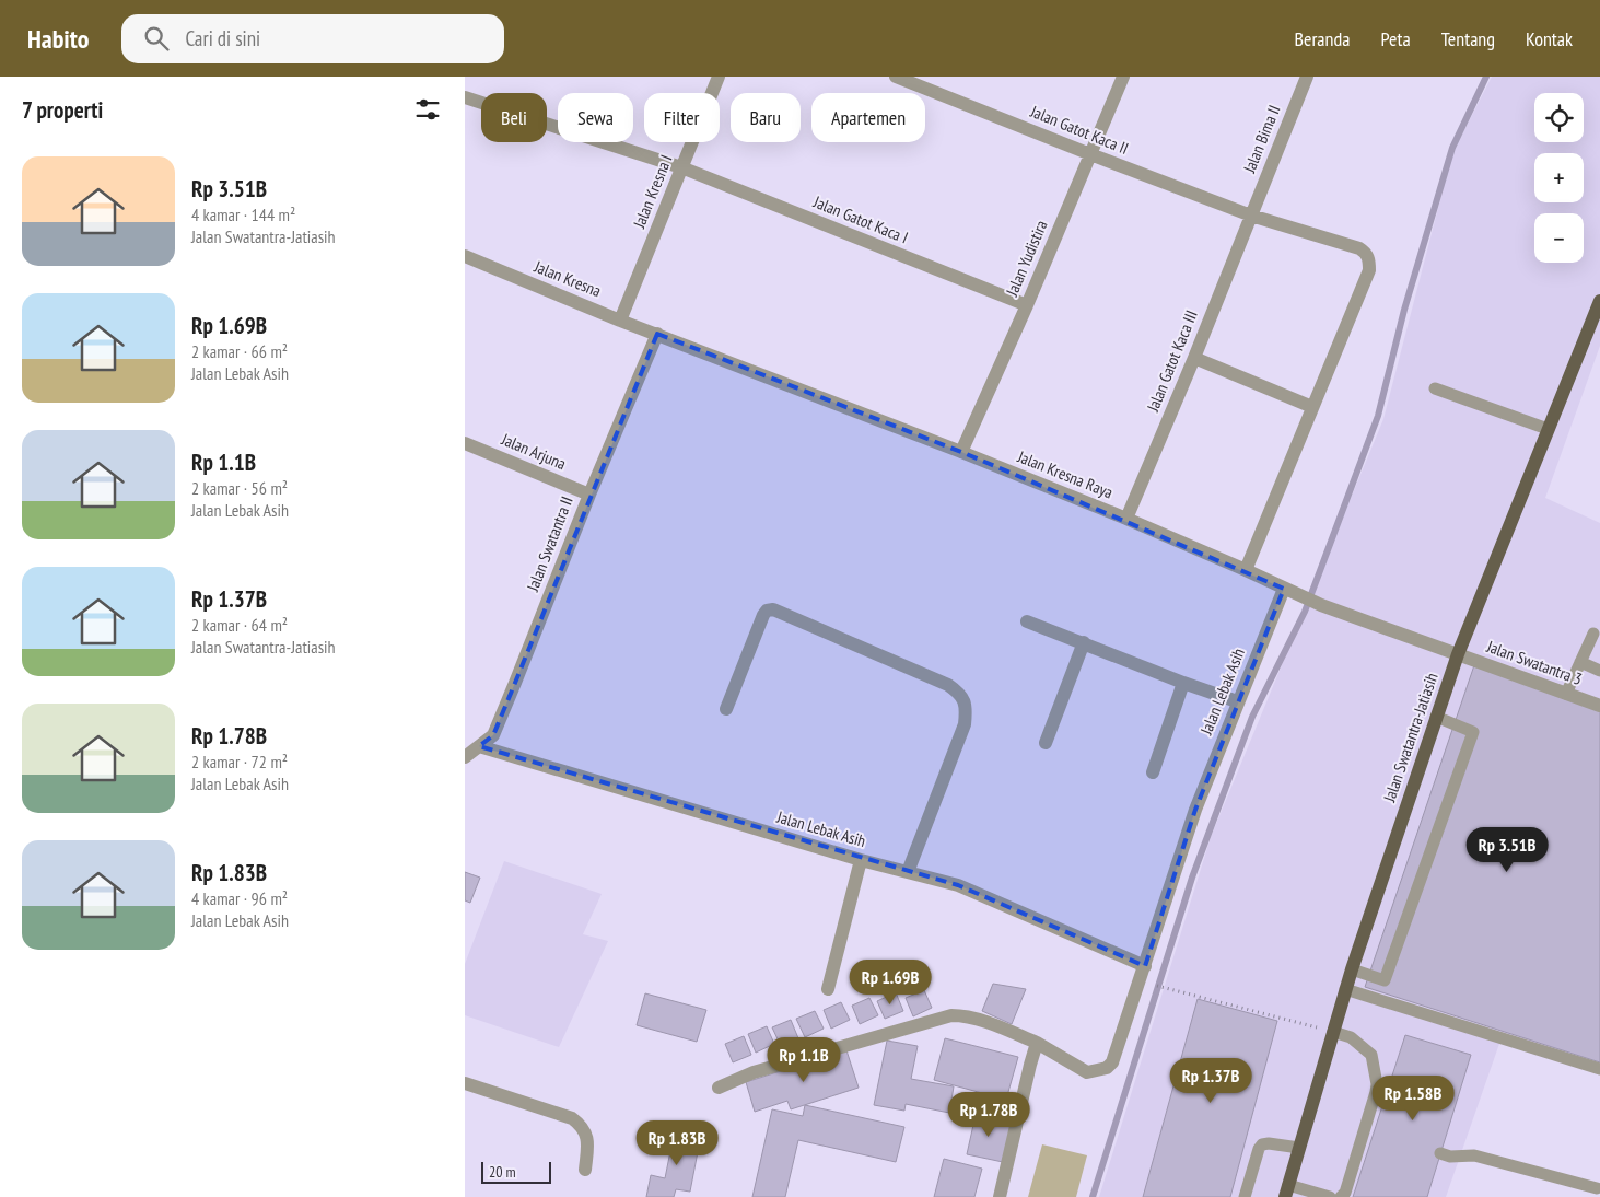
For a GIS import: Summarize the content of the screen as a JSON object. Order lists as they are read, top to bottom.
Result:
{
  "streets": {
    "main road": ["Jalan Swatantra-Jatiasih"],
    "street": [
      "Jalan Gatot Kaca II",
      "Jalan Bima II",
      "Jalan Kresna I",
      "Jalan Gatot Kaca I",
      "Jalan Yudistira",
      "Jalan Kresna",
      "Jalan Gatot Kaca III",
      "Jalan Arjuna",
      "Jalan Kresna Raya",
      "Jalan Swatantra II",
      "Jalan Swatantra 3",
      "Jalan Lebak Asih"
    ]
  },
  "crossings": [
    ["Jalan Gatot Kaca II", "Jalan Bima II"],
    ["Jalan Gatot Kaca II", "Jalan Yudistira"],
    ["Jalan Gatot Kaca II", "Jalan Gatot Kaca III"],
    ["Jalan Bima II", "Jalan Gatot Kaca III"],
    ["Jalan Kresna I", "Jalan Gatot Kaca I"],
    ["Jalan Kresna I", "Jalan Kresna"],
    ["Jalan Gatot Kaca I", "Jalan Yudistira"],
    ["Jalan Yudistira", "Jalan Kresna Raya"],
    ["Jalan Kresna", "Jalan Kresna Raya"],
    ["Jalan Kresna", "Jalan Swatantra II"],
    ["Jalan Gatot Kaca III", "Jalan Kresna Raya"],
    ["Jalan Arjuna", "Jalan Swatantra II"],
    ["Jalan Kresna Raya", "Jalan Swatantra II"],
    ["Jalan Kresna Raya", "Jalan Swatantra 3"],
    ["Jalan Kresna Raya", "Jalan Lebak Asih"],
    ["Jalan Kresna Raya", "Jalan Swatantra-Jatiasih"],
    ["Jalan Swatantra II", "Jalan Lebak Asih"],
    ["Jalan Swatantra 3", "Jalan Swatantra-Jatiasih"]
  ],
  "scale_bar": "20 m",
  "page": {
    "header": "Habito",
    "search": "Cari di sini",
    "nav": [
      "Beranda",
      "Peta",
      "Tentang",
      "Kontak"
    ],
    "heading": "7 properti",
    "map_buttons": ["+", "−"],
    "chip": [
      "Beli",
      "Sewa",
      "Filter",
      "Baru",
      "Apartemen"
    ],
    "list": [
      {
        "name": "Rp 3.51B",
        "note": "4 kamar · 144 m² · Jalan Swatantra-Jatiasih"
      },
      {
        "name": "Rp 1.69B",
        "note": "2 kamar · 66 m² · Jalan Lebak Asih"
      },
      {
        "name": "Rp 1.1B",
        "note": "2 kamar · 56 m² · Jalan Lebak Asih"
      },
      {
        "name": "Rp 1.37B",
        "note": "2 kamar · 64 m² · Jalan Swatantra-Jatiasih"
      },
      {
        "name": "Rp 1.78B",
        "note": "2 kamar · 72 m² · Jalan Lebak Asih"
      },
      {
        "name": "Rp 1.83B",
        "note": "4 kamar · 96 m² · Jalan Lebak Asih"
      }
    ],
    "price": [
      "Rp 3.51B",
      "Rp 1.69B",
      "Rp 1.1B",
      "Rp 1.37B",
      "Rp 1.58B",
      "Rp 1.78B",
      "Rp 1.83B"
    ],
    "scale": "20 m"
  }
}
